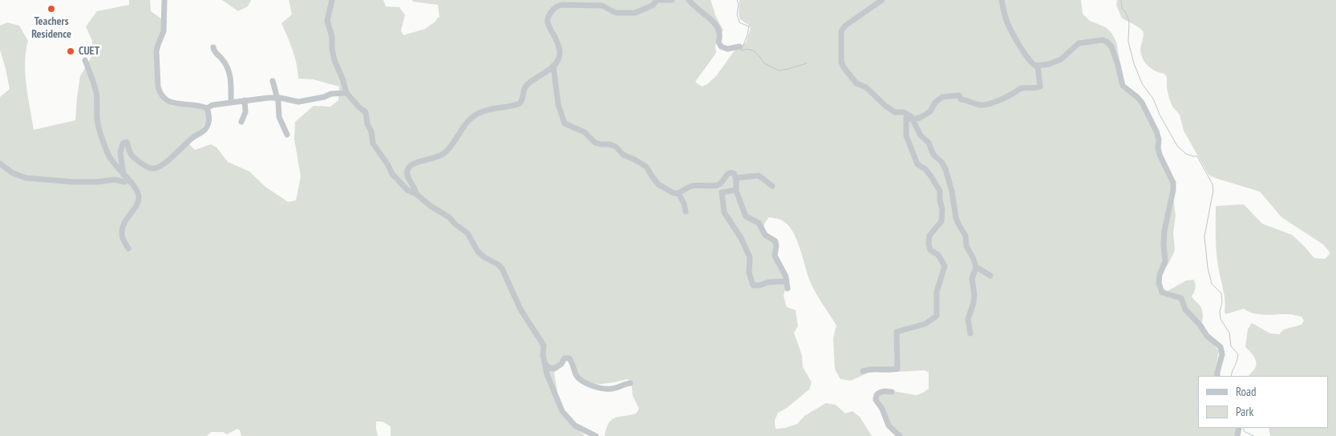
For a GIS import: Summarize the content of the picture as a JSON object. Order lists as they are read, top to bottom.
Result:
{
  "places": ["Teachers Residence", "CUET"],
  "legend": ["Road", "Park"]
}
